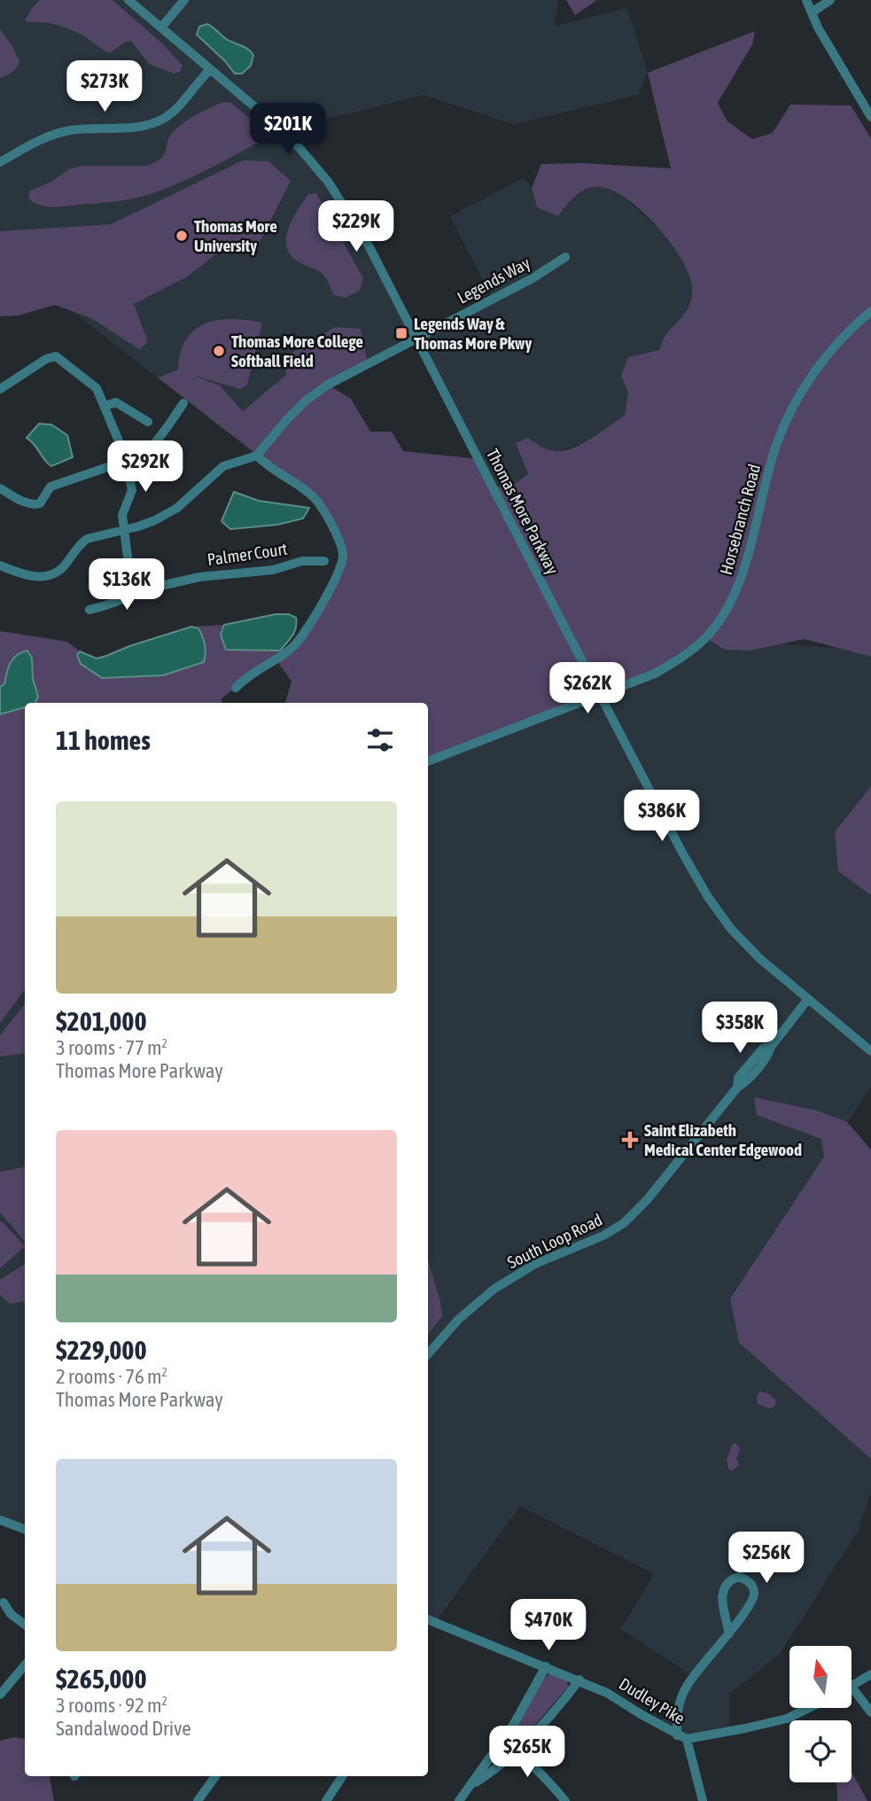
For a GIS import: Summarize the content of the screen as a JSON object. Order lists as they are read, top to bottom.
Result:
{
  "streets": {
    "street": [
      "Legends Way",
      "Thomas More Parkway",
      "Horsebranch Road",
      "Palmer Court",
      "South Loop Road",
      "Dudley Pike"
    ]
  },
  "crossings": [
    ["Legends Way", "Thomas More Parkway"],
    ["Thomas More Parkway", "Horsebranch Road"],
    ["Thomas More Parkway", "South Loop Road"]
  ],
  "places": {
    "other": ["Thomas More University", "Thomas More College Softball Field"],
    "transit": ["Legends Way & Thomas More Pkwy"],
    "health": ["Saint Elizabeth Medical Center Edgewood"]
  },
  "north": "top",
  "page": {
    "price": [
      "$273K",
      "$201K",
      "$229K",
      "$292K",
      "$136K",
      "$262K",
      "$386K",
      "$358K",
      "$256K",
      "$470K",
      "$265K"
    ],
    "heading": "11 homes",
    "list": [
      {
        "name": "$201,000",
        "note": "3 rooms · 77 m² · Thomas More Parkway"
      },
      {
        "name": "$229,000",
        "note": "2 rooms · 76 m² · Thomas More Parkway"
      },
      {
        "name": "$265,000",
        "note": "3 rooms · 92 m² · Sandalwood Drive"
      }
    ]
  }
}
